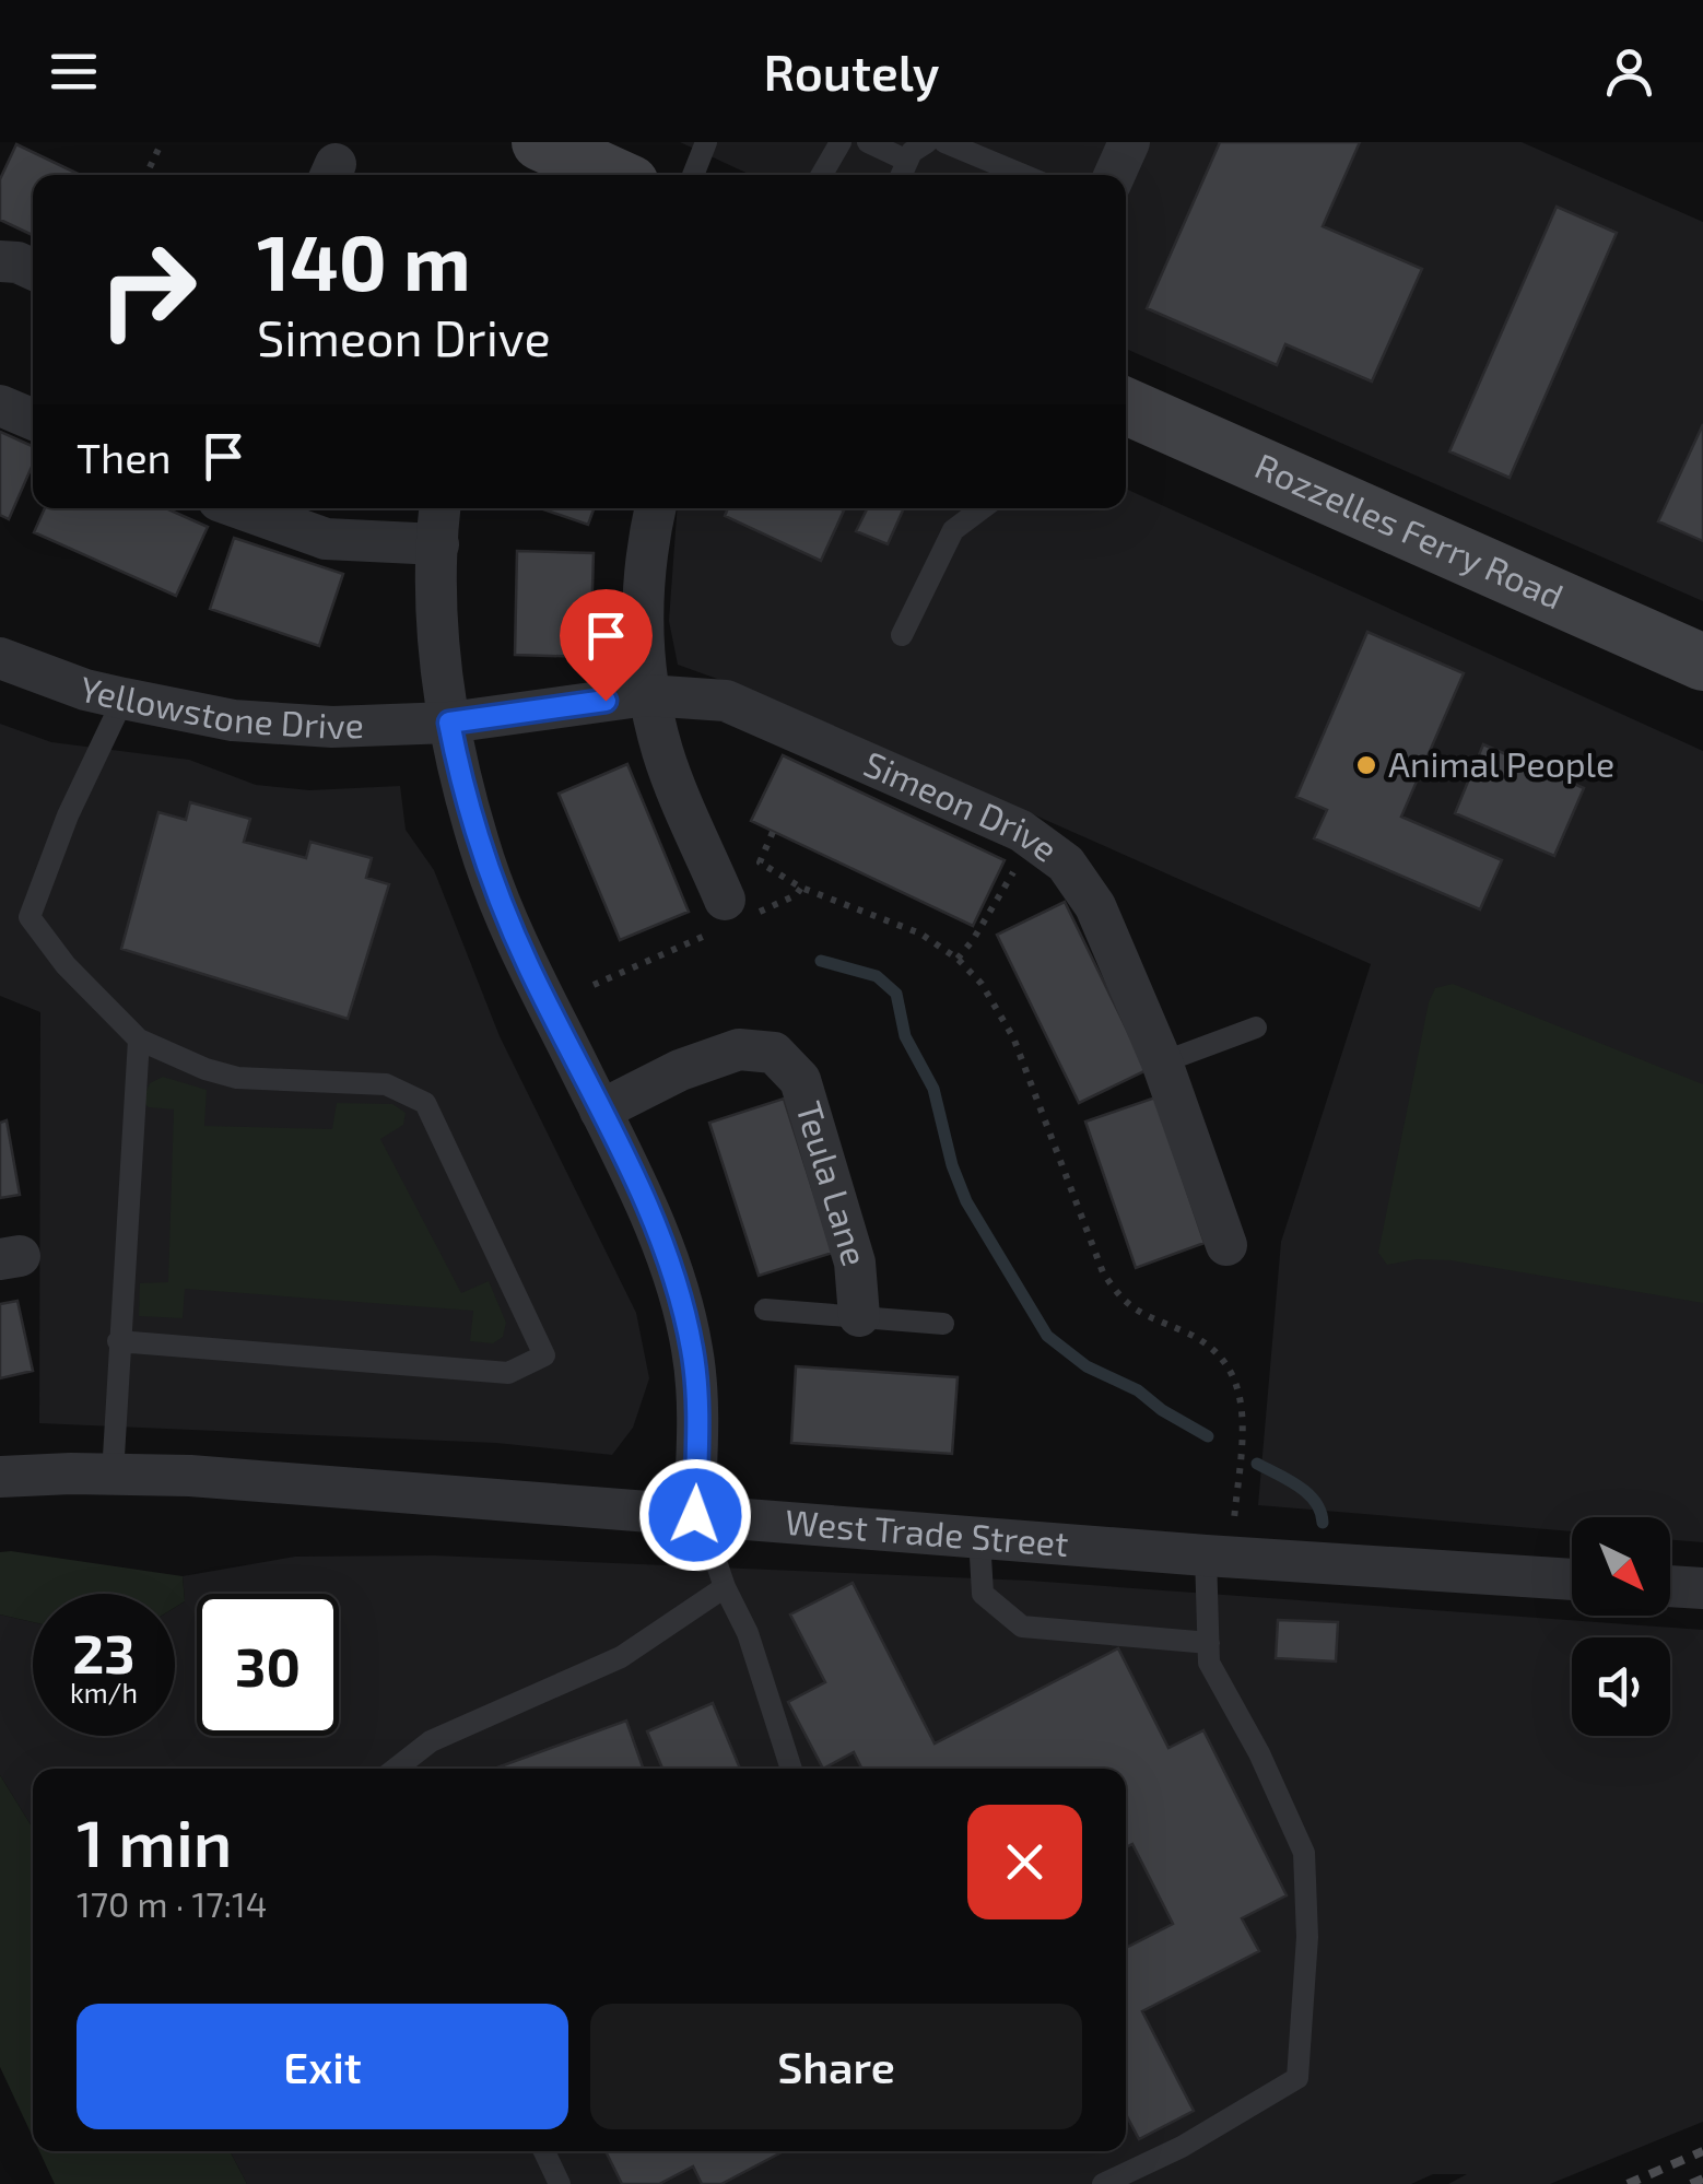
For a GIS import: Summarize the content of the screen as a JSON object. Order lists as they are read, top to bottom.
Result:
{
  "streets": {
    "street": [
      "Rozzelles Ferry Road",
      "Yellowstone Drive",
      "Simeon Drive",
      "Teula Lane",
      "West Trade Street"
    ]
  },
  "crossings": [
    ["Yellowstone Drive", "Simeon Drive"]
  ],
  "places": ["Animal People"],
  "north": "bottom right",
  "page": {
    "header": "Routely",
    "turn": ["140 m", "Simeon Drive"],
    "then": "Then",
    "speed": "23 km/h",
    "limit": "30",
    "heading": ["1 min", "170 m · 17:14"],
    "buttons": ["Exit", "Share"]
  }
}
